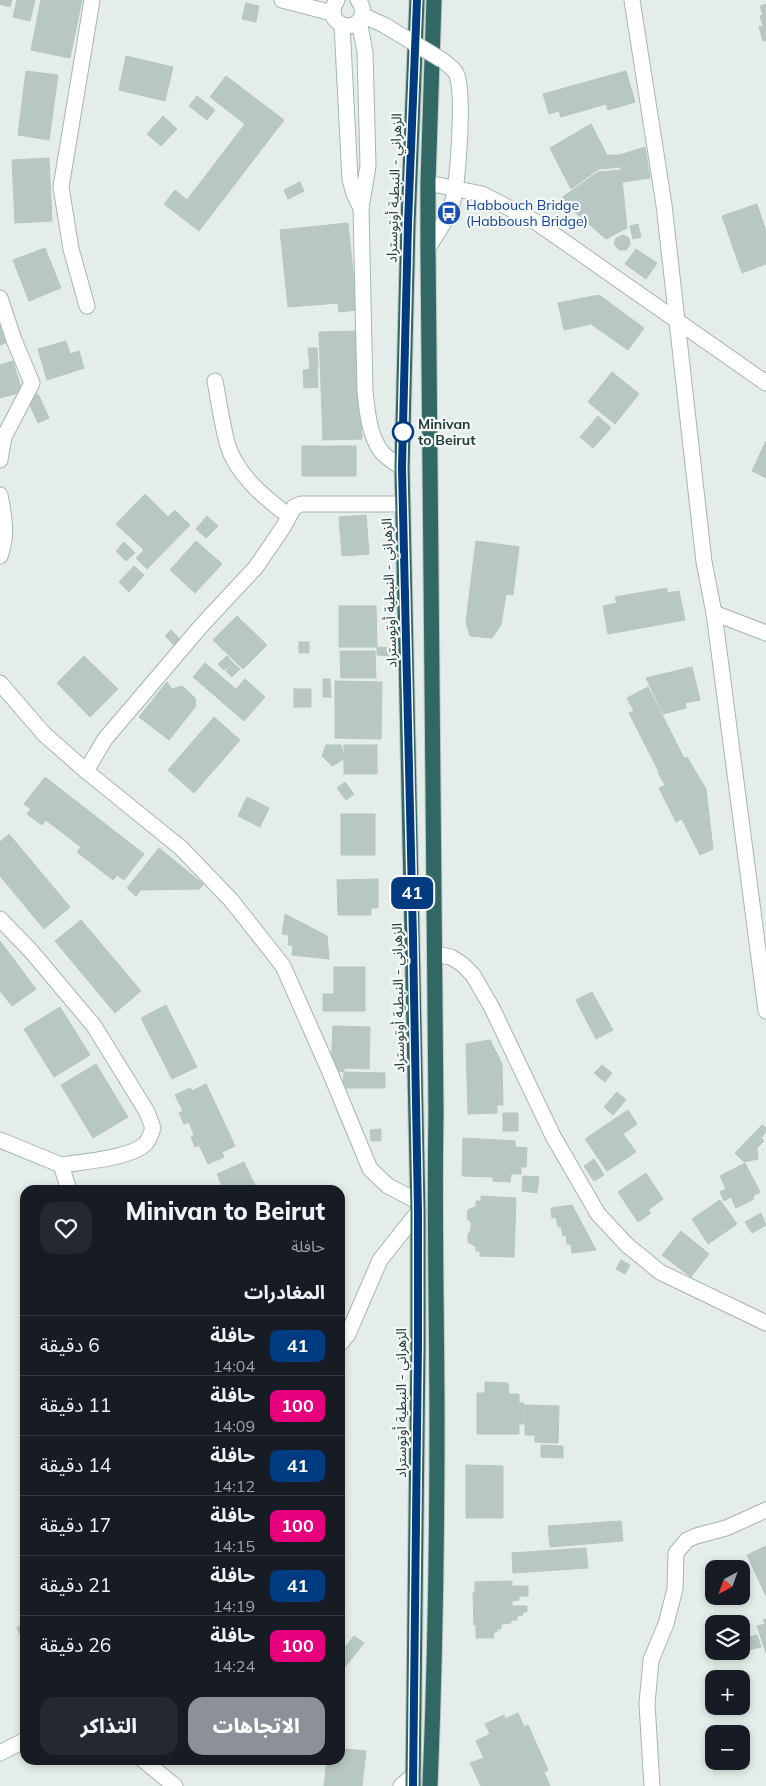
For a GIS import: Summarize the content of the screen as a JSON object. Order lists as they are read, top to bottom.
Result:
{
  "streets": {
    "highway": ["الزهراني - النبطية أوتوستراد"]
  },
  "places": {
    "bus stop": ["Habbouch Bridge (Habboush Bridge)"],
    "other": ["Minivan to Beirut"]
  },
  "lines": ["bus line 41"],
  "north": "bottom left",
  "page": {
    "on_map": "41",
    "heading": [
      ["Minivan to Beirut", "حافلة"],
      "المغادرات"
    ],
    "list": [
      {
        "mark": "41",
        "name": "حافلة",
        "note": "14:04",
        "value": "6 دقيقة"
      },
      {
        "mark": "100",
        "name": "حافلة",
        "note": "14:09",
        "value": "11 دقيقة"
      },
      {
        "mark": "41",
        "name": "حافلة",
        "note": "14:12",
        "value": "14 دقيقة"
      },
      {
        "mark": "100",
        "name": "حافلة",
        "note": "14:15",
        "value": "17 دقيقة"
      },
      {
        "mark": "41",
        "name": "حافلة",
        "note": "14:19",
        "value": "21 دقيقة"
      },
      {
        "mark": "100",
        "name": "حافلة",
        "note": "14:24",
        "value": "26 دقيقة"
      }
    ],
    "map_buttons": ["+", "−"],
    "buttons": ["الاتجاهات", "التذاكر"]
  }
}
